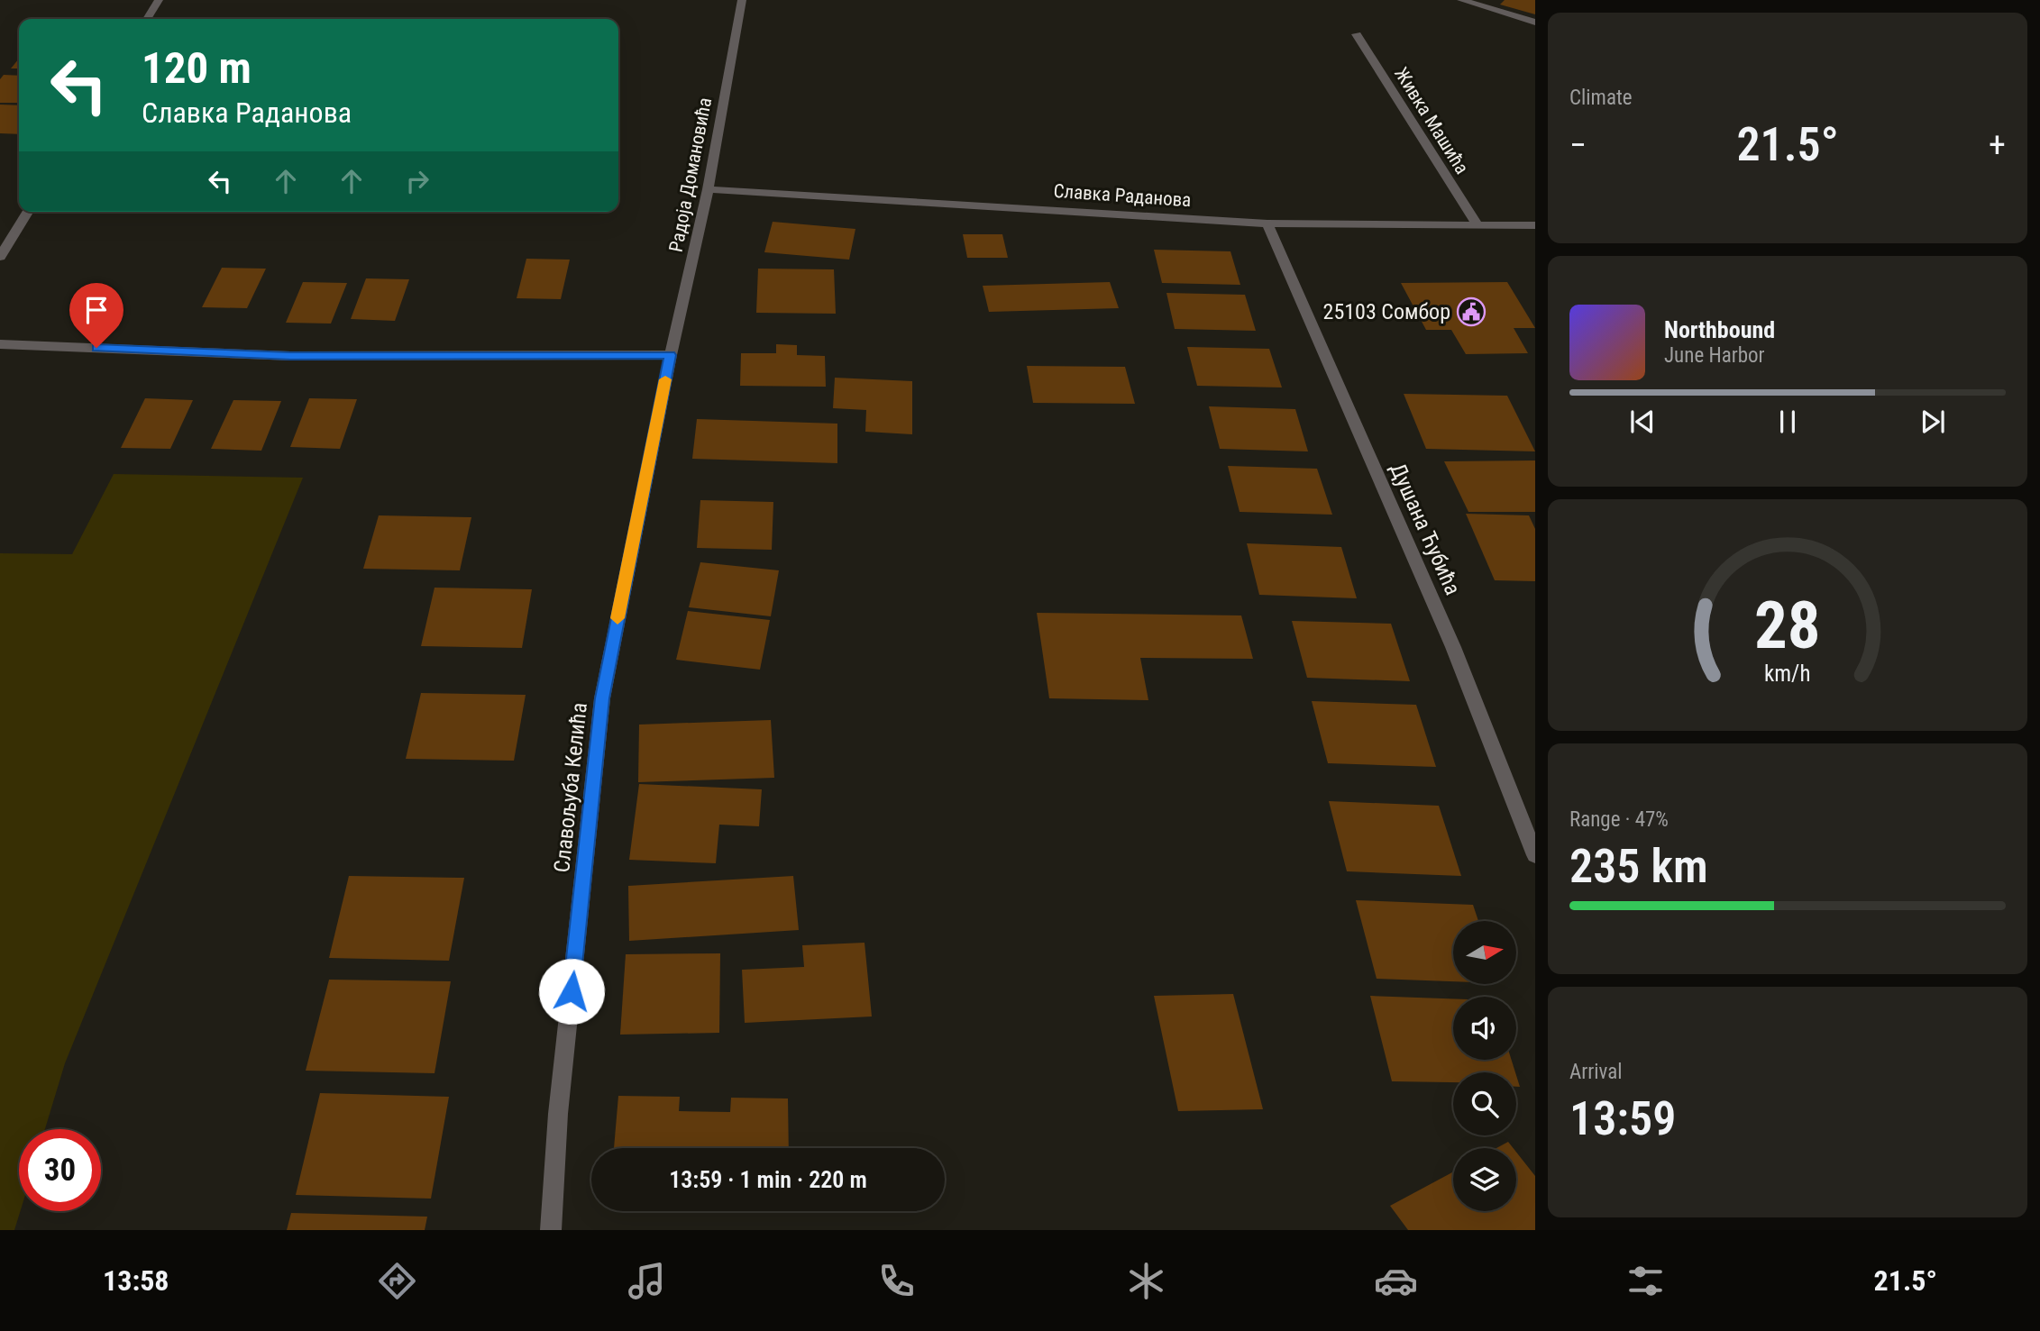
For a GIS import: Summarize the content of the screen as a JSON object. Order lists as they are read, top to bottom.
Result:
{
  "streets": {
    "street": [
      "Живка Машића",
      "Радоја Домановића",
      "Славка Раданова",
      "Душана Ћубића",
      "Славољуба Келића"
    ]
  },
  "crossings": [
    ["Живка Машића", "Славка Раданова"],
    ["Радоја Домановића", "Славка Раданова"],
    ["Радоја Домановића", "Славољуба Келића"],
    ["Славка Раданова", "Душана Ћубића"]
  ],
  "places": {
    "public building": ["25103 Сомбор"]
  },
  "north": "right",
  "page": {
    "tile": [
      "Climate",
      ["Range · 47%", "235 km"],
      ["Arrival", "13:59"]
    ],
    "turn": ["120 m", "Славка Раданова"],
    "heat": ["−", "21.5°", "+"],
    "song": ["Northbound", "June Harbor"],
    "limit": "30",
    "trip": "13:59 · 1 min · 220 m",
    "tabs": ["13:58", "21.5°"],
    "gauge": ["28", "km/h"]
  }
}
